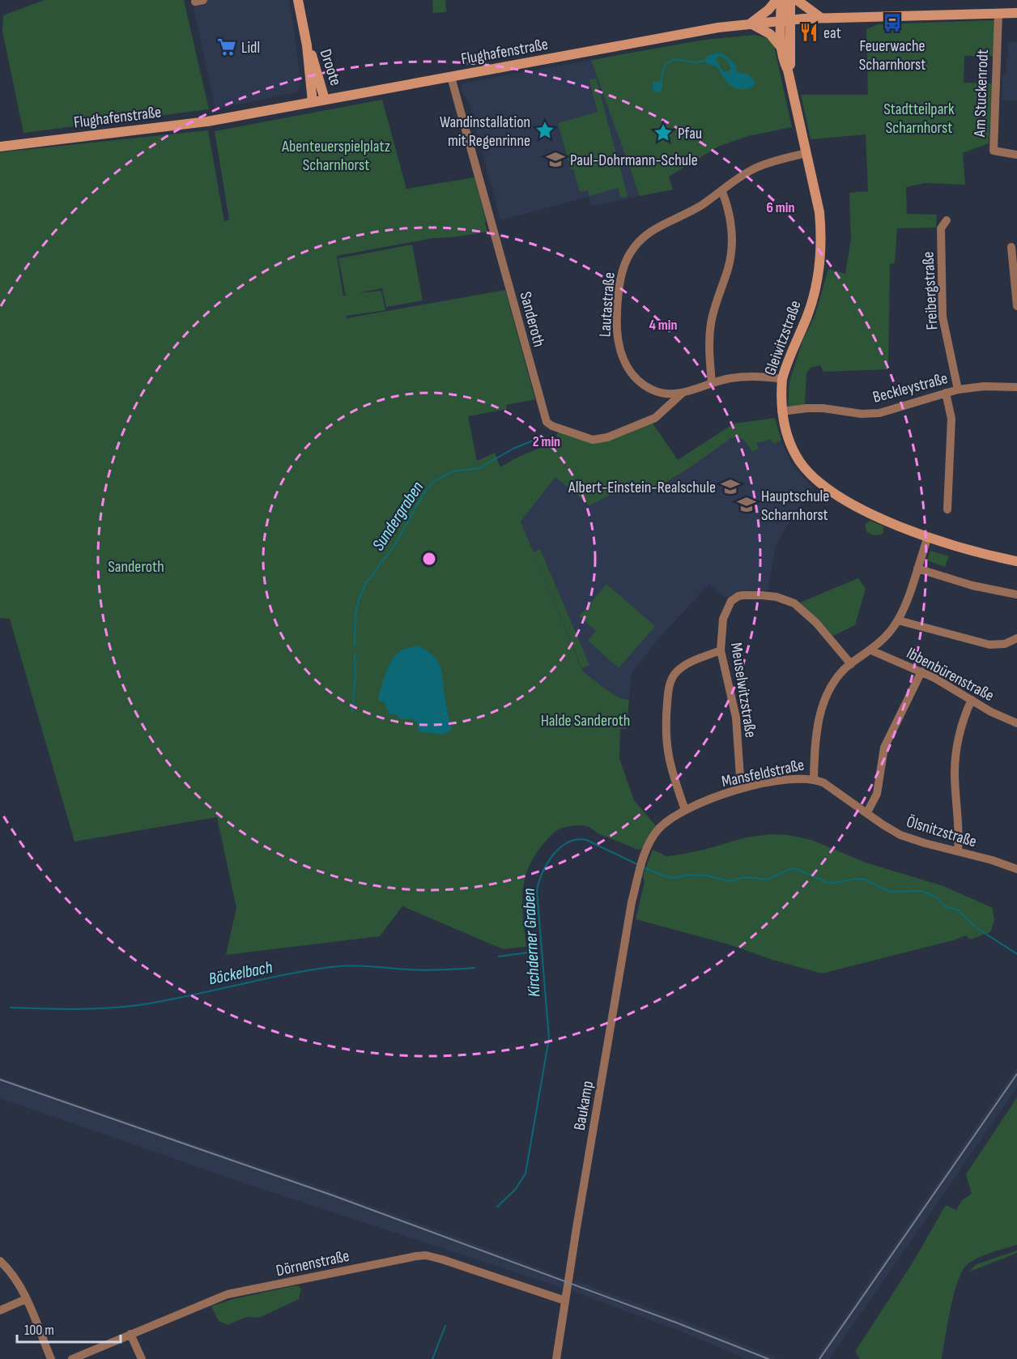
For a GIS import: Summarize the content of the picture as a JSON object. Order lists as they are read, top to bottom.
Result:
{
  "streets": {
    "main road": ["Flughafenstraße", "Droote", "Gleiwitzstraße"],
    "street": [
      "Am Stuckenrodt",
      "Freibergstraße",
      "Lautastraße",
      "Sanderoth",
      "Beckleystraße",
      "Ibbenbürenstraße",
      "Meuselwitzstraße",
      "Mansfeldstraße",
      "Ölsnitzstraße",
      "Baukamp",
      "Dörnenstraße"
    ]
  },
  "crossings": [
    ["Flughafenstraße", "Droote"],
    ["Flughafenstraße", "Am Stuckenrodt"],
    ["Flughafenstraße", "Sanderoth"],
    ["Flughafenstraße", "Gleiwitzstraße"],
    ["Freibergstraße", "Beckleystraße"],
    ["Lautastraße", "Sanderoth"],
    ["Lautastraße", "Gleiwitzstraße"],
    ["Gleiwitzstraße", "Beckleystraße"],
    ["Gleiwitzstraße", "Mansfeldstraße"],
    ["Ibbenbürenstraße", "Mansfeldstraße"],
    ["Meuselwitzstraße", "Mansfeldstraße"],
    ["Mansfeldstraße", "Ölsnitzstraße"],
    ["Mansfeldstraße", "Baukamp"],
    ["Baukamp", "Dörnenstraße"]
  ],
  "water": ["Sundergraben", "Kirchderner Graben", "Böckelbach"],
  "parks": [
    "Stadtteilpark Scharnhorst",
    "Abenteuerspielplatz Scharnhorst",
    "Sanderoth",
    "Halde Sanderoth"
  ],
  "places": {
    "bus stop": ["Feuerwache Scharnhorst"],
    "restaurant": ["eat"],
    "supermarket": ["Lidl"],
    "place": ["Wandinstallation mit Regenrinne", "Pfau"],
    "school or university": ["Paul-Dohrmann-Schule", "Albert-Einstein-Realschule", "Hauptschule Scharnhorst"]
  },
  "scale_bar": "100 m",
  "rings": ["6 min", "4 min", "2 min"]
}
